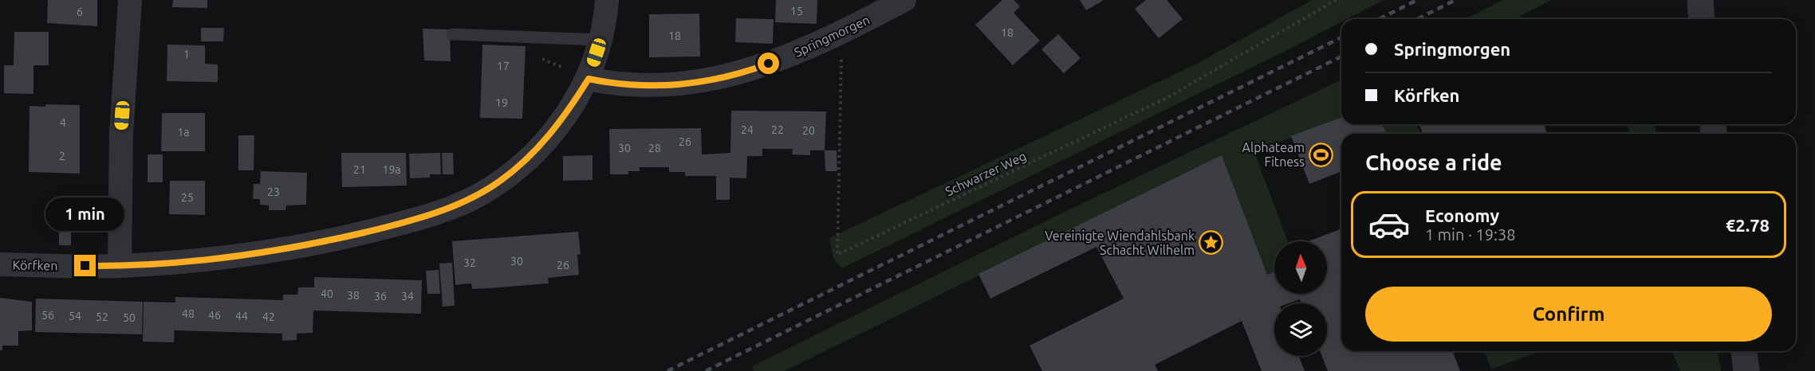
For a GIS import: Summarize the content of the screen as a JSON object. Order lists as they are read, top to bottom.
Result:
{
  "streets": {
    "street": ["Springmorgen", "Körfken"],
    "path": ["Schwarzer Weg"]
  },
  "crossings": [
    ["Springmorgen", "Schwarzer Weg"],
    ["Springmorgen", "Körfken"]
  ],
  "places": {
    "sports": ["Alphateam Fitness"],
    "place": ["Vereinigte Wiendahlsbank Schacht Wilhelm"]
  },
  "house_numbers": [
    "15",
    "6",
    "18",
    "18",
    "1",
    "17",
    "19",
    "4",
    "24",
    "22",
    "20",
    "1a",
    "26",
    "30",
    "28",
    "2",
    "21",
    "19a",
    "23",
    "25",
    "30",
    "32",
    "26",
    "40",
    "38",
    "36",
    "34",
    "48",
    "56",
    "46",
    "54",
    "44",
    "52",
    "42",
    "50"
  ],
  "north": "top",
  "page": {
    "banner": ["Springmorgen", "Körfken"],
    "heading": "Choose a ride",
    "list": [
      {
        "name": "Economy",
        "note": "1 min · 19:38",
        "value": "€2.78"
      }
    ],
    "bubble": "1 min",
    "buttons": "Confirm"
  }
}
